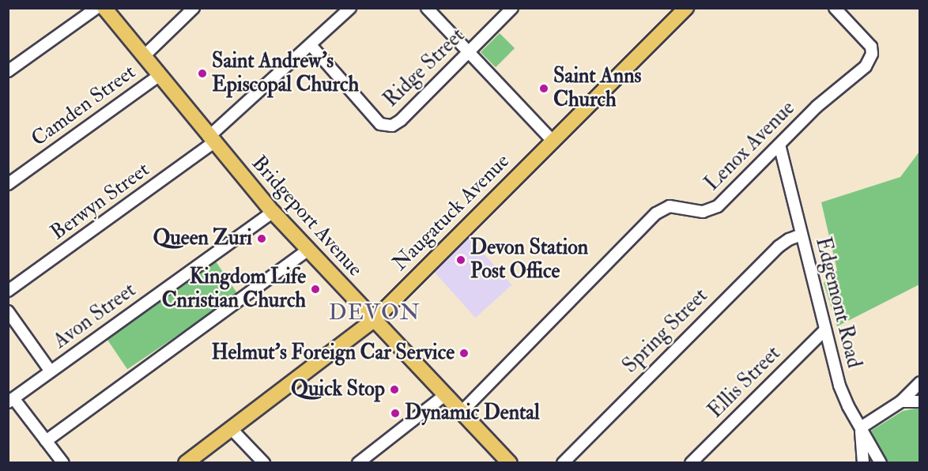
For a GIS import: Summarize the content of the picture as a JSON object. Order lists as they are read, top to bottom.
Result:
{
  "streets": {
    "main road": ["Naugatuck Avenue", "Bridgeport Avenue"],
    "street": [
      "Ridge Street",
      "Camden Street",
      "Lenox Avenue",
      "Berwyn Street",
      "Edgemont Road",
      "Avon Street",
      "Spring Street",
      "Ellis Street"
    ]
  },
  "crossings": [
    ["Ridge Street", "Berwyn Street"],
    ["Camden Street", "Bridgeport Avenue"],
    ["Lenox Avenue", "Bridgeport Avenue"],
    ["Lenox Avenue", "Edgemont Road"],
    ["Berwyn Street", "Bridgeport Avenue"],
    ["Naugatuck Avenue", "Bridgeport Avenue"],
    ["Bridgeport Avenue", "Avon Street"],
    ["Edgemont Road", "Spring Street"],
    ["Edgemont Road", "Ellis Street"]
  ],
  "districts": ["DEVON"],
  "places": [
    "Saint Andrew's Episcopal Church",
    "Saint Anns Church",
    "Queen Zuri",
    "Devon Station Post Office",
    "Kingdom Life Cnristian Church",
    "Helmut's Foreign Car Service",
    "Quick Stop",
    "Dynamic Dental"
  ]
}
